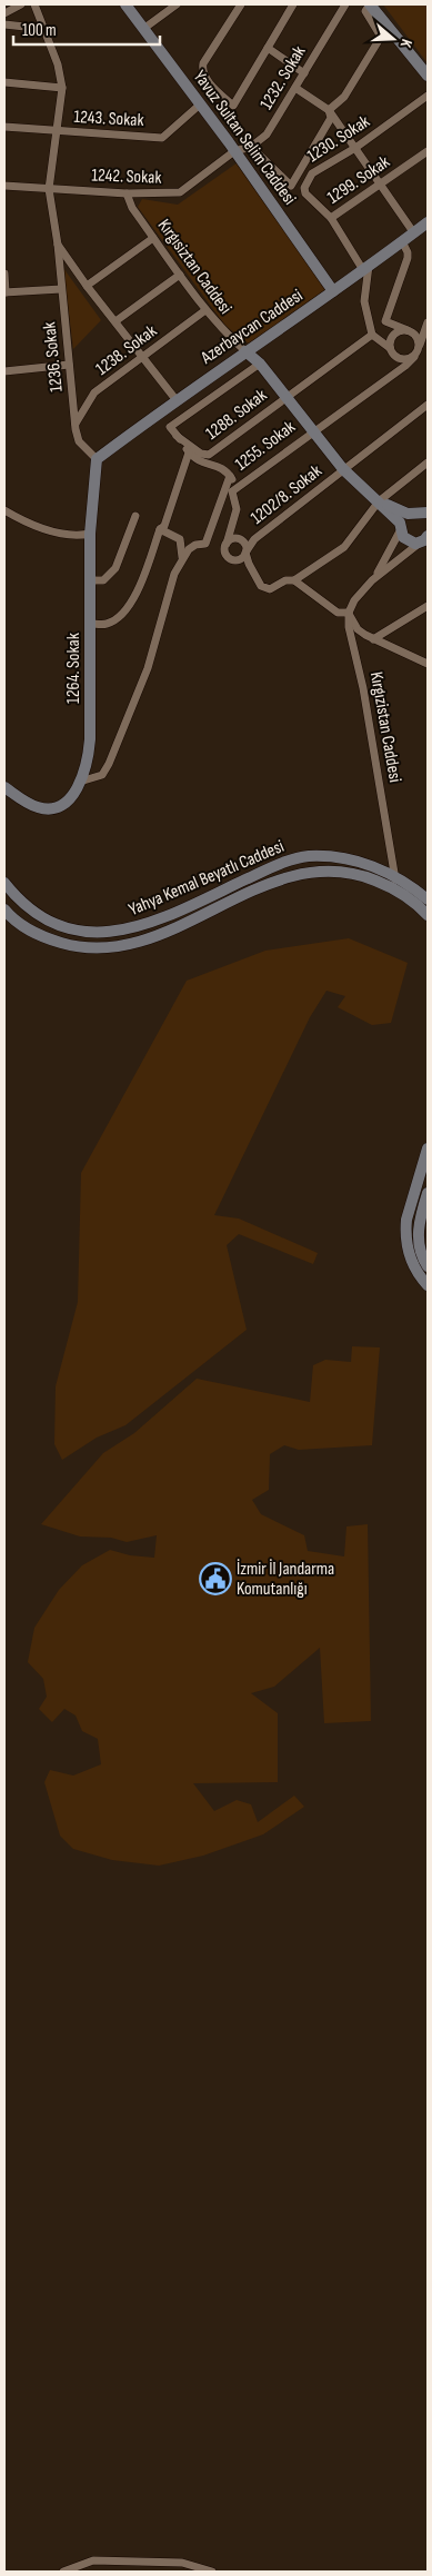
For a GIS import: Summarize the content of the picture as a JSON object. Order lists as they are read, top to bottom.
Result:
{
  "streets": {
    "main road": [
      "Yavuz Sultan Selim Caddesi",
      "Azerbaycan Caddesi",
      "1264. Sokak",
      "Yahya Kemal Beyatlı Caddesi"
    ],
    "street": [
      "1232. Sokak",
      "1243. Sokak",
      "1230. Sokak",
      "1242. Sokak",
      "1299. Sokak",
      "Kırgısiztan Caddesi",
      "1238. Sokak",
      "1236. Sokak",
      "1288. Sokak",
      "1255. Sokak",
      "1202/8. Sokak",
      "Kırgızistan Caddesi"
    ]
  },
  "crossings": [
    ["1232. Sokak", "Yavuz Sultan Selim Caddesi"],
    ["1232. Sokak", "1242. Sokak"],
    ["1243. Sokak", "Yavuz Sultan Selim Caddesi"],
    ["1243. Sokak", "1236. Sokak"],
    ["Yavuz Sultan Selim Caddesi", "1242. Sokak"],
    ["Yavuz Sultan Selim Caddesi", "Azerbaycan Caddesi"],
    ["1242. Sokak", "Kırgısiztan Caddesi"],
    ["1242. Sokak", "1236. Sokak"],
    ["1299. Sokak", "Azerbaycan Caddesi"],
    ["Kırgısiztan Caddesi", "Azerbaycan Caddesi"],
    ["Kırgısiztan Caddesi", "1238. Sokak"],
    ["Azerbaycan Caddesi", "1236. Sokak"],
    ["Azerbaycan Caddesi", "1264. Sokak"],
    ["1238. Sokak", "1236. Sokak"],
    ["1236. Sokak", "1264. Sokak"],
    ["Kırgızistan Caddesi", "Yahya Kemal Beyatlı Caddesi"]
  ],
  "places": {
    "public building": ["İzmir İl Jandarma Komutanlığı"]
  },
  "scale_bar": "100 m",
  "north": "right"
}
